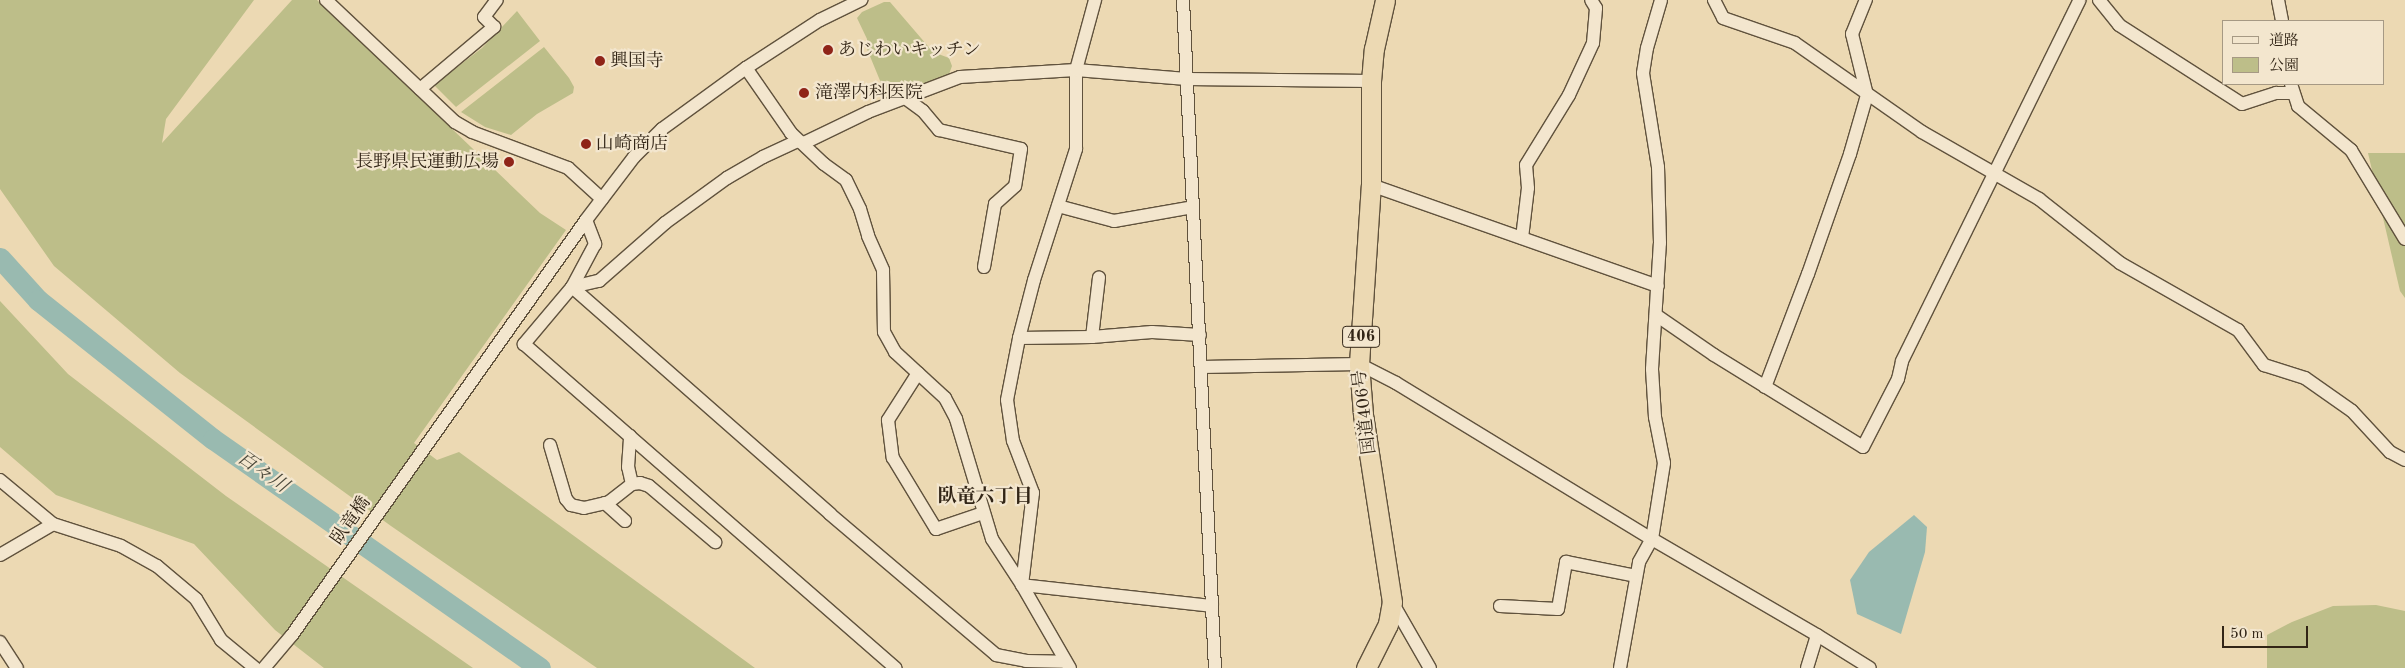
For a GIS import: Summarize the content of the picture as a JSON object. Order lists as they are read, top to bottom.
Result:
{
  "streets": {
    "highway": ["406", "国道406号"],
    "street": ["臥竜橋"]
  },
  "districts": ["臥竜六丁目"],
  "water": ["百々川"],
  "places": [
    "あじわいキッチン",
    "興国寺",
    "滝澤内科医院",
    "山崎商店",
    "長野県民運動広場"
  ],
  "legend": ["道路", "公園"],
  "scale_bar": "50 m"
}
